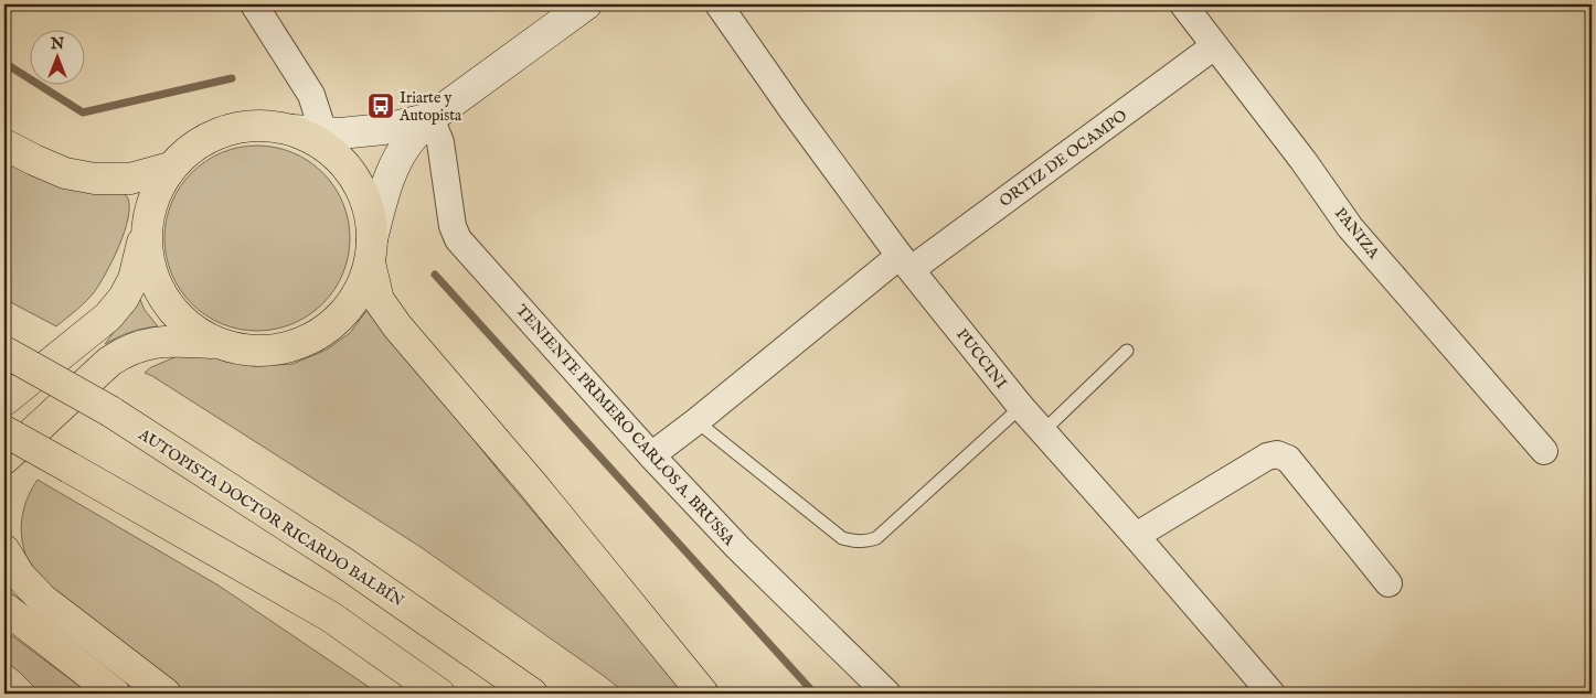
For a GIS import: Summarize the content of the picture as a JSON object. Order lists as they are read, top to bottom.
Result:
{
  "streets": {
    "main road": ["AUTOPISTA DOCTOR RICARDO BALBÍN"],
    "street": [
      "ORTIZ DE OCAMPO",
      "PANIZA",
      "PUCCINI",
      "TENIENTE PRIMERO CARLOS A. BRUSSA"
    ]
  },
  "crossings": [
    ["ORTIZ DE OCAMPO", "PANIZA"],
    ["ORTIZ DE OCAMPO", "PUCCINI"],
    ["ORTIZ DE OCAMPO", "TENIENTE PRIMERO CARLOS A. BRUSSA"]
  ],
  "places": {
    "bus stop": ["Iriarte y Autopista"]
  },
  "north": "top"
}
